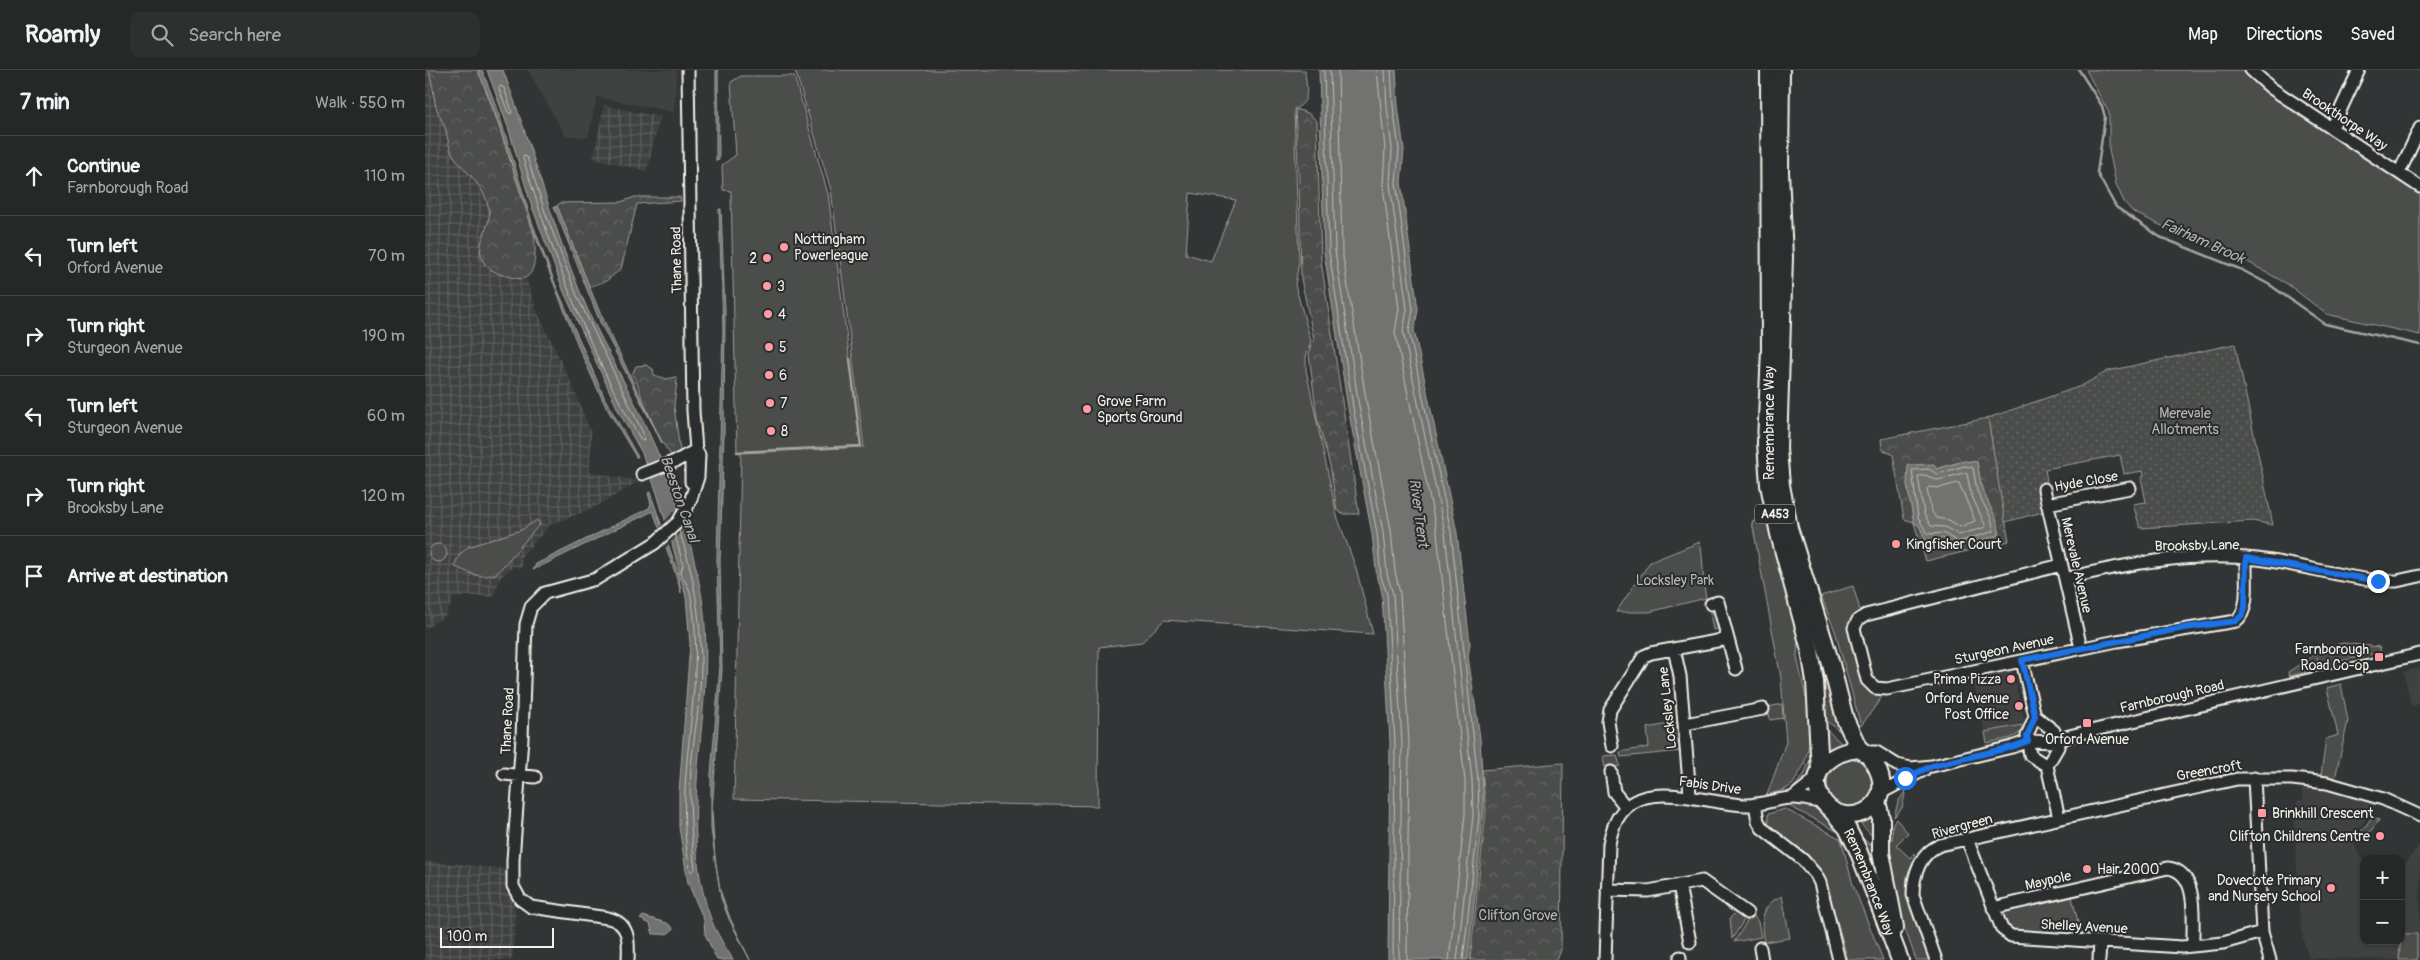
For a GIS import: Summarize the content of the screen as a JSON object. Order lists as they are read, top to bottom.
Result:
{
  "streets": {
    "highway": ["Remembrance Way", "A453"],
    "street": [
      "Brookthorpe Way",
      "Thane Road",
      "Hyde Close",
      "Brooksby Lane",
      "Merevale Avenue",
      "Sturgeon Avenue",
      "Farnborough Road",
      "Locksley Lane",
      "Greencroft",
      "Fabis Drive",
      "Rivergreen",
      "Maypole",
      "Shelley Avenue"
    ]
  },
  "crossings": [
    ["Remembrance Way", "Farnborough Road"],
    ["Remembrance Way", "Fabis Drive"],
    ["Hyde Close", "Merevale Avenue"],
    ["Brooksby Lane", "Merevale Avenue"],
    ["Brooksby Lane", "Sturgeon Avenue"],
    ["Merevale Avenue", "Sturgeon Avenue"],
    ["Farnborough Road", "Fabis Drive"],
    ["Locksley Lane", "Fabis Drive"],
    ["Greencroft", "Rivergreen"],
    ["Rivergreen", "Shelley Avenue"],
    ["Maypole", "Shelley Avenue"]
  ],
  "water": ["Fairham Brook", "Beeston Canal", "River Trent"],
  "parks": ["Merevale Allotments", "Locksley Park", "Clifton Grove"],
  "places": {
    "other": [
      "Nottingham Powerleague",
      "2",
      "3",
      "4",
      "5",
      "6",
      "7",
      "Grove Farm Sports Ground",
      "8",
      "Kingfisher Court",
      "Prima Pizza",
      "Orford Avenue Post Office",
      "Clifton Childrens Centre",
      "Hair 2000",
      "Dovecote Primary and Nursery School"
    ],
    "transit": ["Farnborough Road Co-op", "Orford Avenue", "Brinkhill Crescent"]
  },
  "scale_bar": "100 m",
  "page": {
    "header": "Roamly",
    "search": "Search here",
    "nav": ["Map", "Directions", "Saved"],
    "heading": ["7 min", "Walk · 550 m"],
    "list": [
      ["Continue", "Farnborough Road", "110 m"],
      ["Turn left", "Orford Avenue", "70 m"],
      ["Turn right", "Sturgeon Avenue", "190 m"],
      ["Turn left", "Sturgeon Avenue", "60 m"],
      ["Turn right", "Brooksby Lane", "120 m"],
      "Arrive at destination"
    ],
    "map_buttons": ["+", "−"],
    "scale": "100 m"
  }
}
